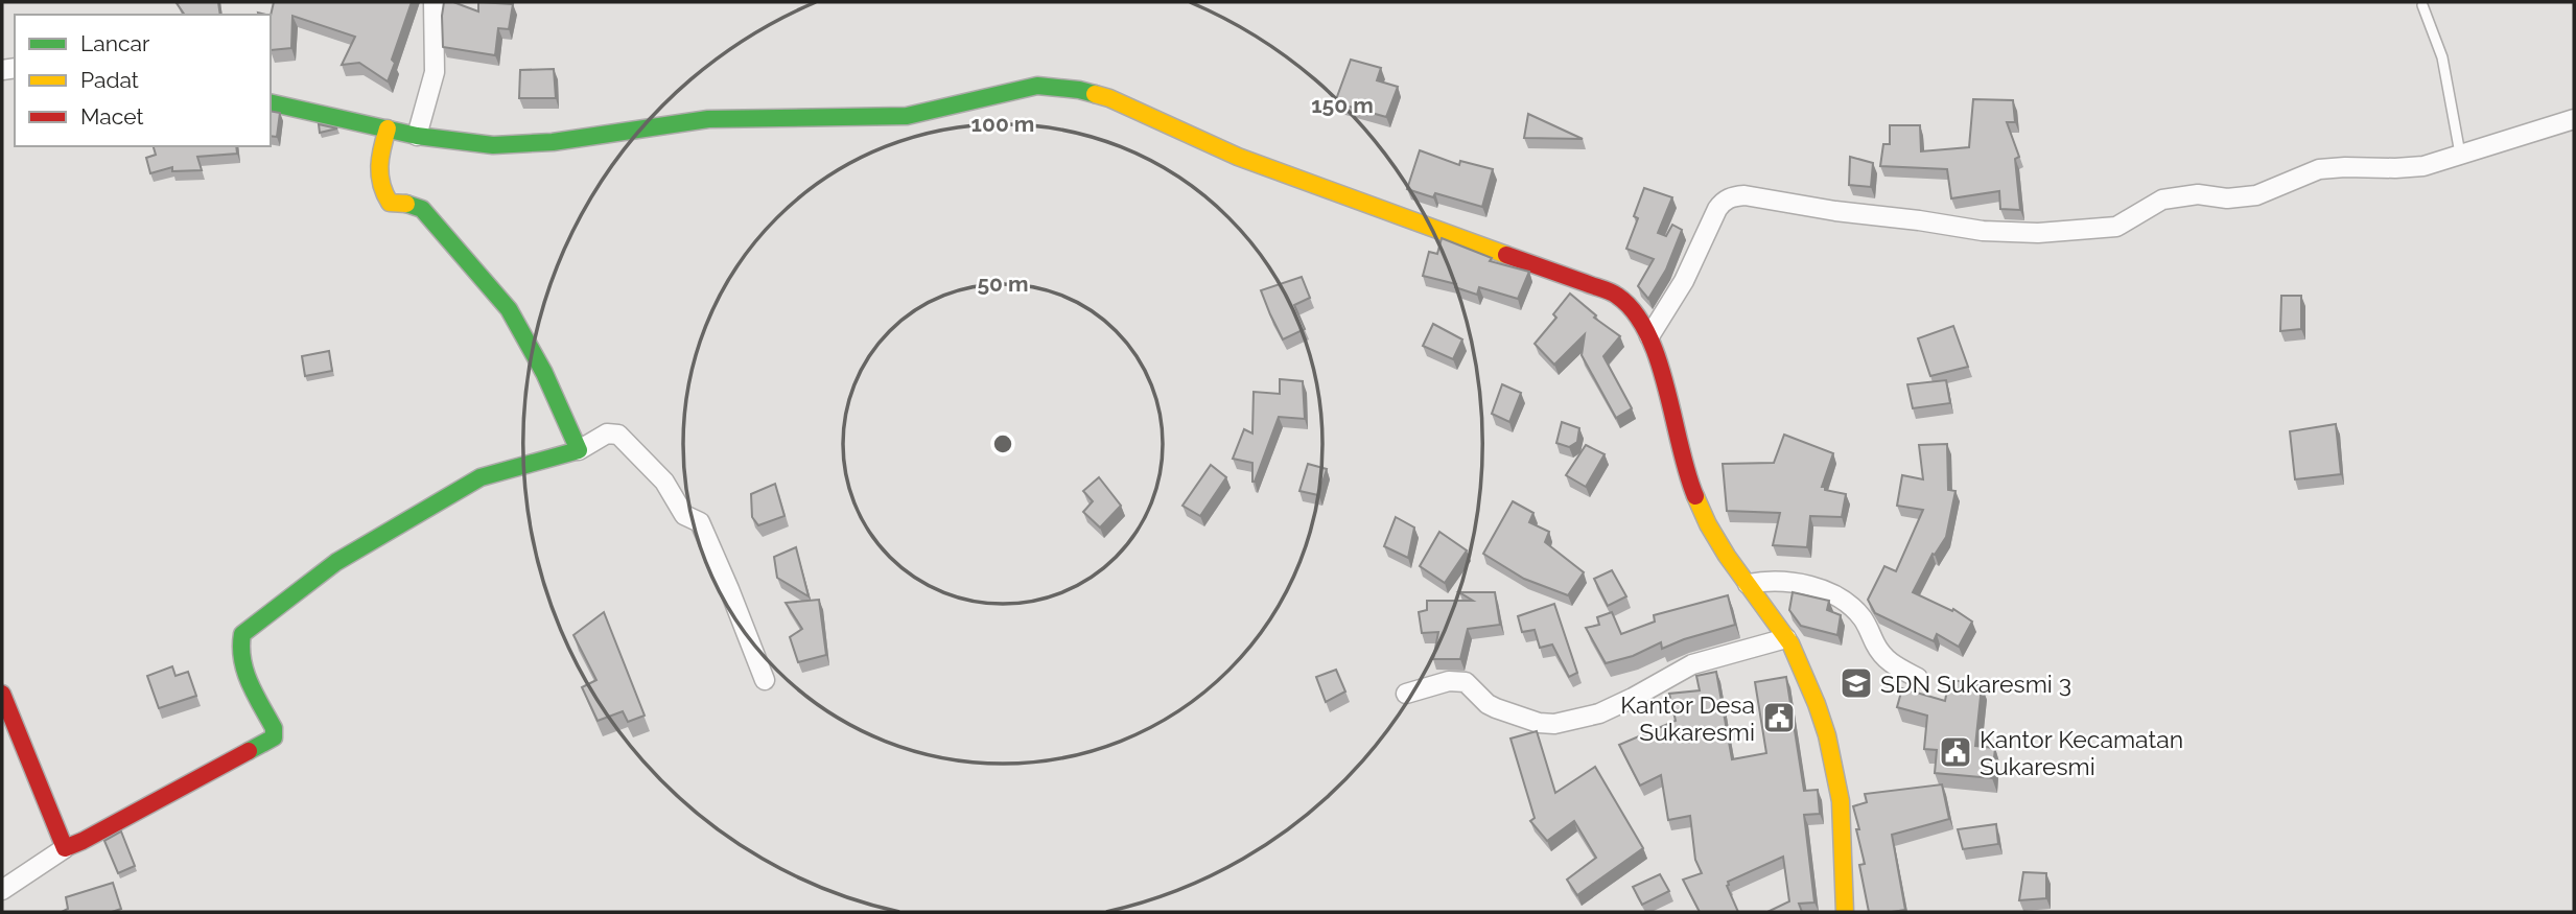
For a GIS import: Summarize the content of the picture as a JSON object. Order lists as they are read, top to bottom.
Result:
{
  "places": {
    "school or university": ["SDN Sukaresmi 3"],
    "public building": ["Kantor Desa Sukaresmi", "Kantor Kecamatan Sukaresmi"]
  },
  "legend": ["Lancar", "Padat", "Macet"],
  "rings": ["150 m", "100 m", "50 m"]
}
